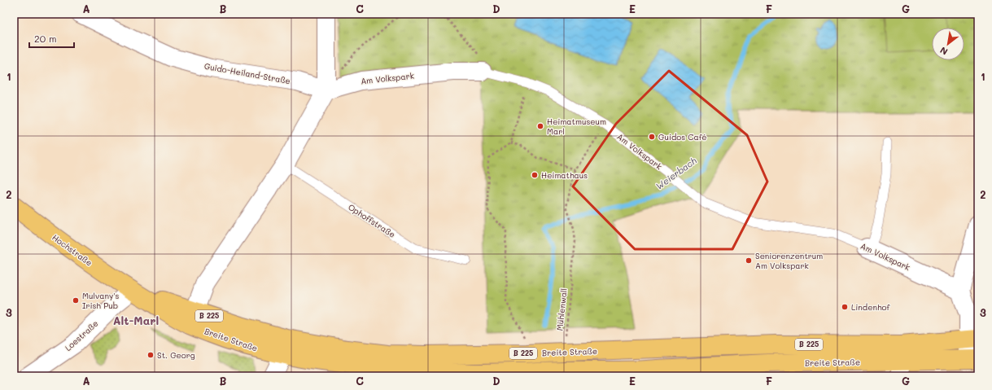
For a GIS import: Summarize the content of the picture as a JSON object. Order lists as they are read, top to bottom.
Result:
{
  "streets": {
    "main road": ["Hochstraße", "B 225", "Breite Straße"],
    "street": ["Guido-Heiland-Straße", "Am Volkspark", "Loestraße"],
    "lane": ["Ophoffstraße"],
    "path": ["Mühlenwall"]
  },
  "crossings": [
    ["Guido-Heiland-Straße", "Am Volkspark"],
    ["Hochstraße", "Loestraße"],
    ["Hochstraße", "Breite Straße"],
    ["Loestraße", "Breite Straße"]
  ],
  "districts": ["Alt-Marl"],
  "water": ["Weierbach"],
  "places": [
    "Heimatmuseum Marl",
    "Guidos Café",
    "Heimathaus",
    "Seniorenzentrum Am Volkspark",
    "Mulvany's Irish Pub",
    "Lindenhof",
    "St. Georg"
  ],
  "scale_bar": "20 m",
  "north": "bottom left",
  "grid": {
    "columns": [
      "A",
      "B",
      "C",
      "D",
      "E",
      "F",
      "G"
    ],
    "rows": ["1", "2", "3"]
  }
}
